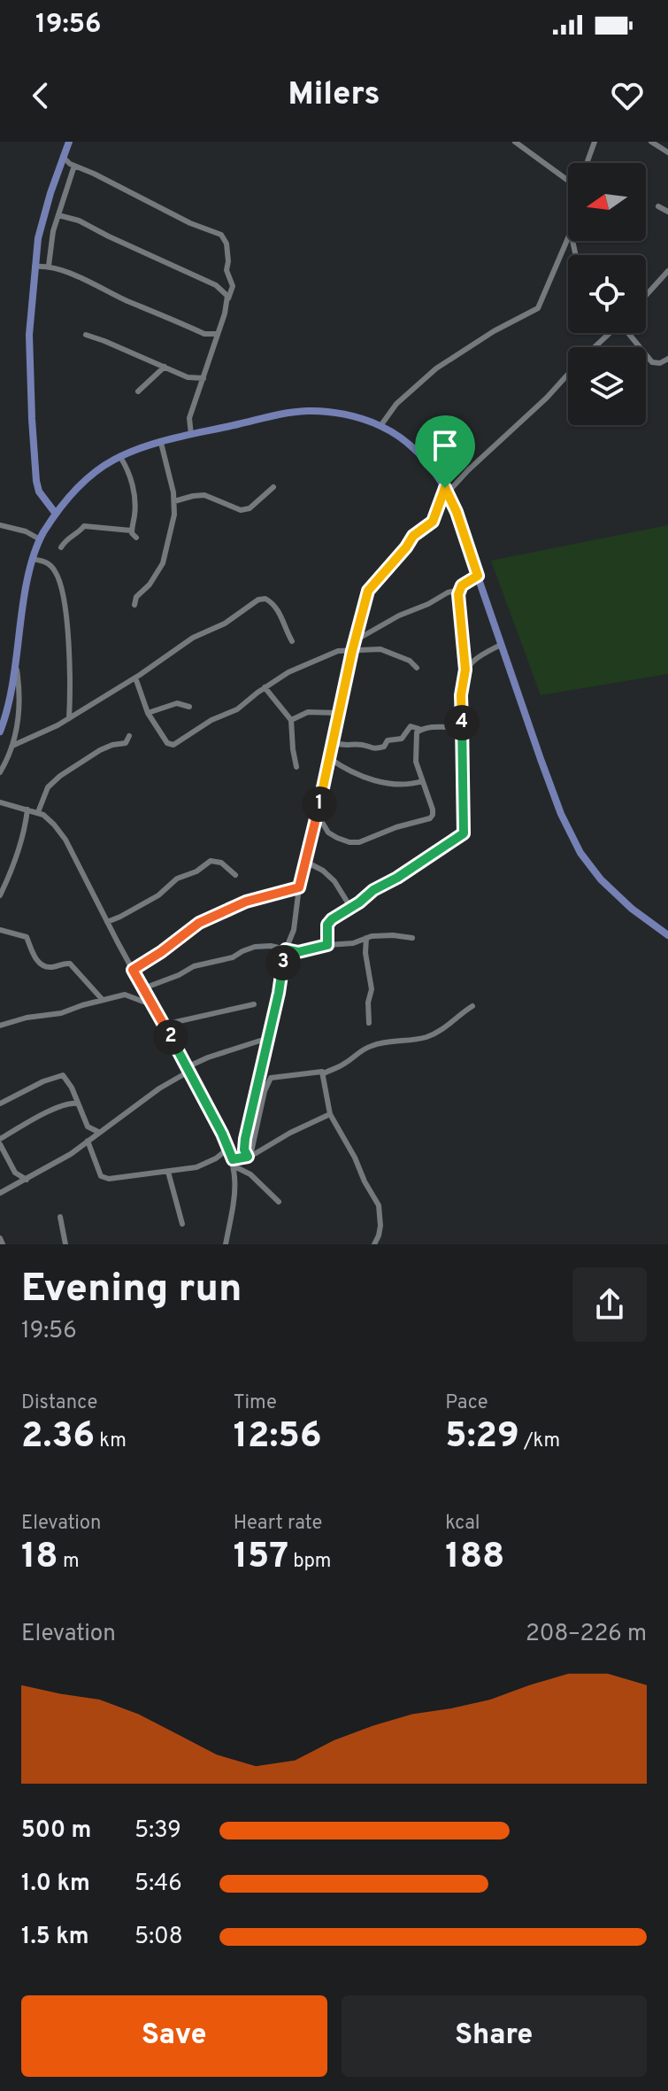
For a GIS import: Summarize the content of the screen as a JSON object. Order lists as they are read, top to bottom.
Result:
{
  "north": "left",
  "page": {
    "status": "19:56",
    "header": "Milers",
    "pins": [
      "4",
      "1",
      "3",
      "2"
    ],
    "heading": ["Evening run", "19:56"],
    "stats": [
      ["Distance", "2.36 km"],
      ["Time", "12:56"],
      ["Pace", "5:29 /km"],
      ["Elevation", "18 m"],
      ["Heart rate", "157 bpm"],
      ["kcal", "188"]
    ],
    "chart": ["Elevation", "208–226 m"],
    "list": [
      {
        "name": "500 m",
        "note": "5:39"
      },
      {
        "name": "1.0 km",
        "note": "5:46"
      },
      {
        "name": "1.5 km",
        "note": "5:08"
      }
    ],
    "buttons": ["Save", "Share"]
  }
}
